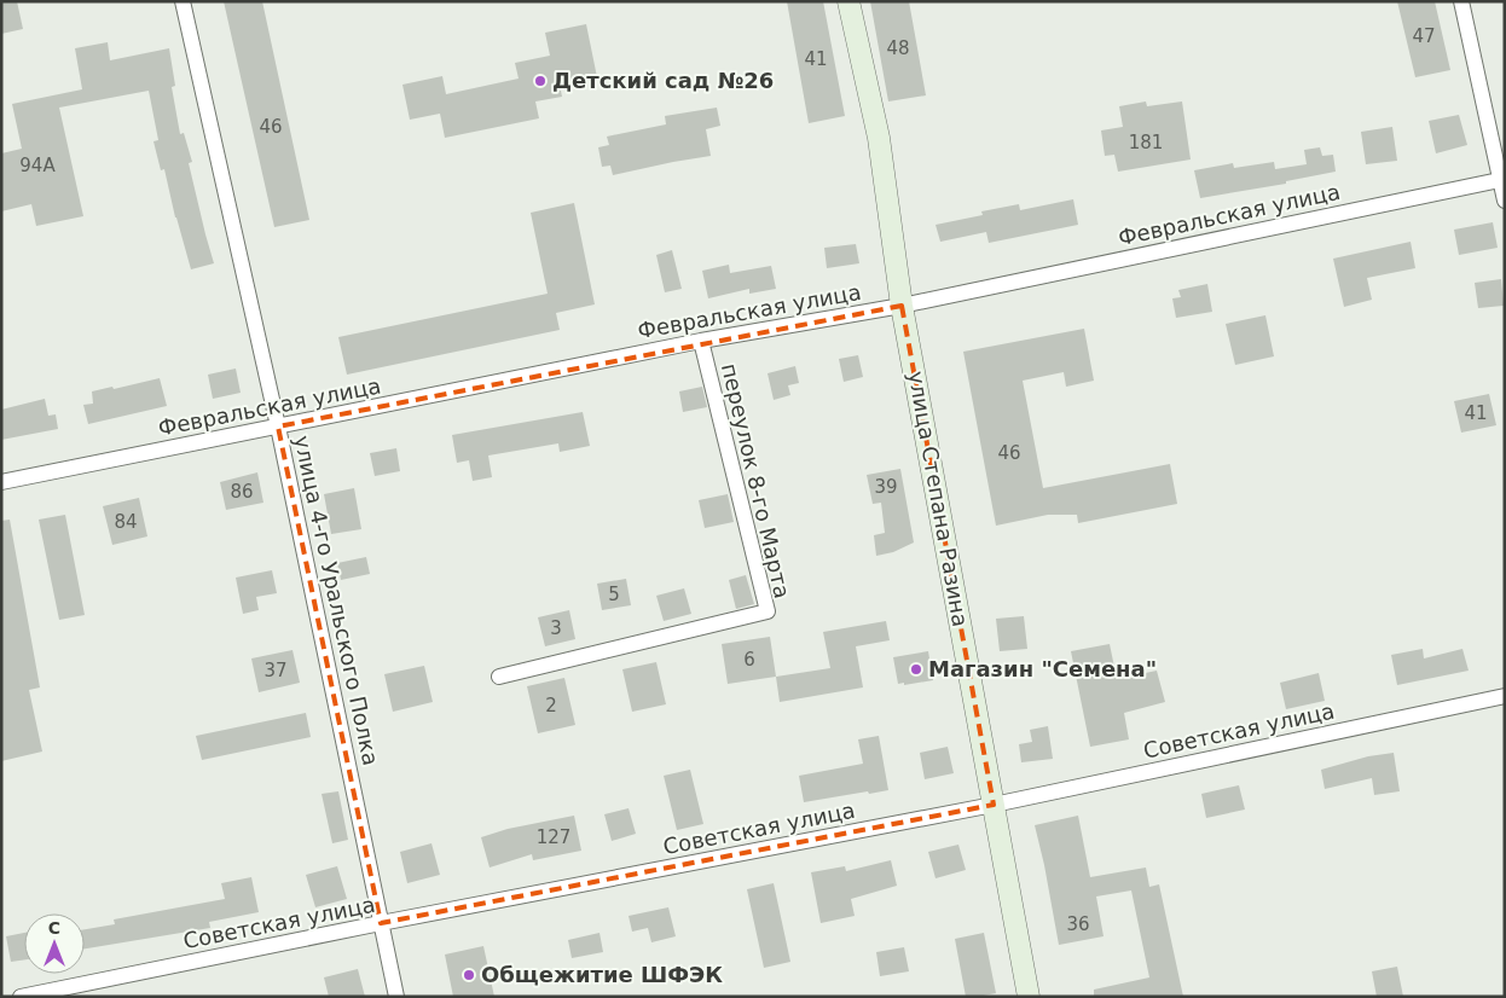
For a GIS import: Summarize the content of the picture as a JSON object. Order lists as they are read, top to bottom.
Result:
{
  "streets": {
    "main road": ["улица Степана Разина"],
    "street": [
      "Февральская улица",
      "переулок 8-го Марта",
      "улица 4-го Уральского Полка",
      "Советская улица"
    ]
  },
  "crossings": [
    ["Февральская улица", "переулок 8-го Марта"],
    ["Февральская улица", "улица Степана Разина"],
    ["Февральская улица", "улица 4-го Уральского Полка"],
    ["улица Степана Разина", "Советская улица"],
    ["улица 4-го Уральского Полка", "Советская улица"]
  ],
  "places": ["Детский сад №26", "Магазин \"Семена\"", "Общежитие ШФЭК"],
  "house_numbers": [
    "47",
    "48",
    "41",
    "46",
    "181",
    "94А",
    "41",
    "46",
    "39",
    "86",
    "84",
    "5",
    "3",
    "6",
    "37",
    "2",
    "127",
    "36"
  ],
  "north": "top"
}
